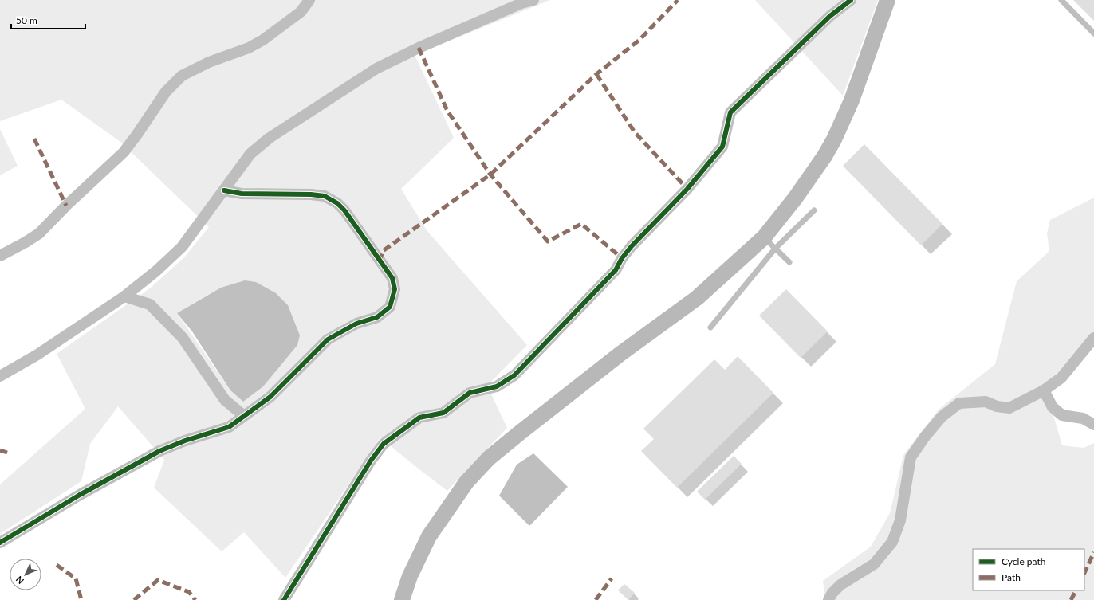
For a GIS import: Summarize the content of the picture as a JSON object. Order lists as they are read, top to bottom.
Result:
{
  "legend": ["Cycle path", "Path"],
  "scale_bar": "50 m",
  "north": "bottom left"
}
